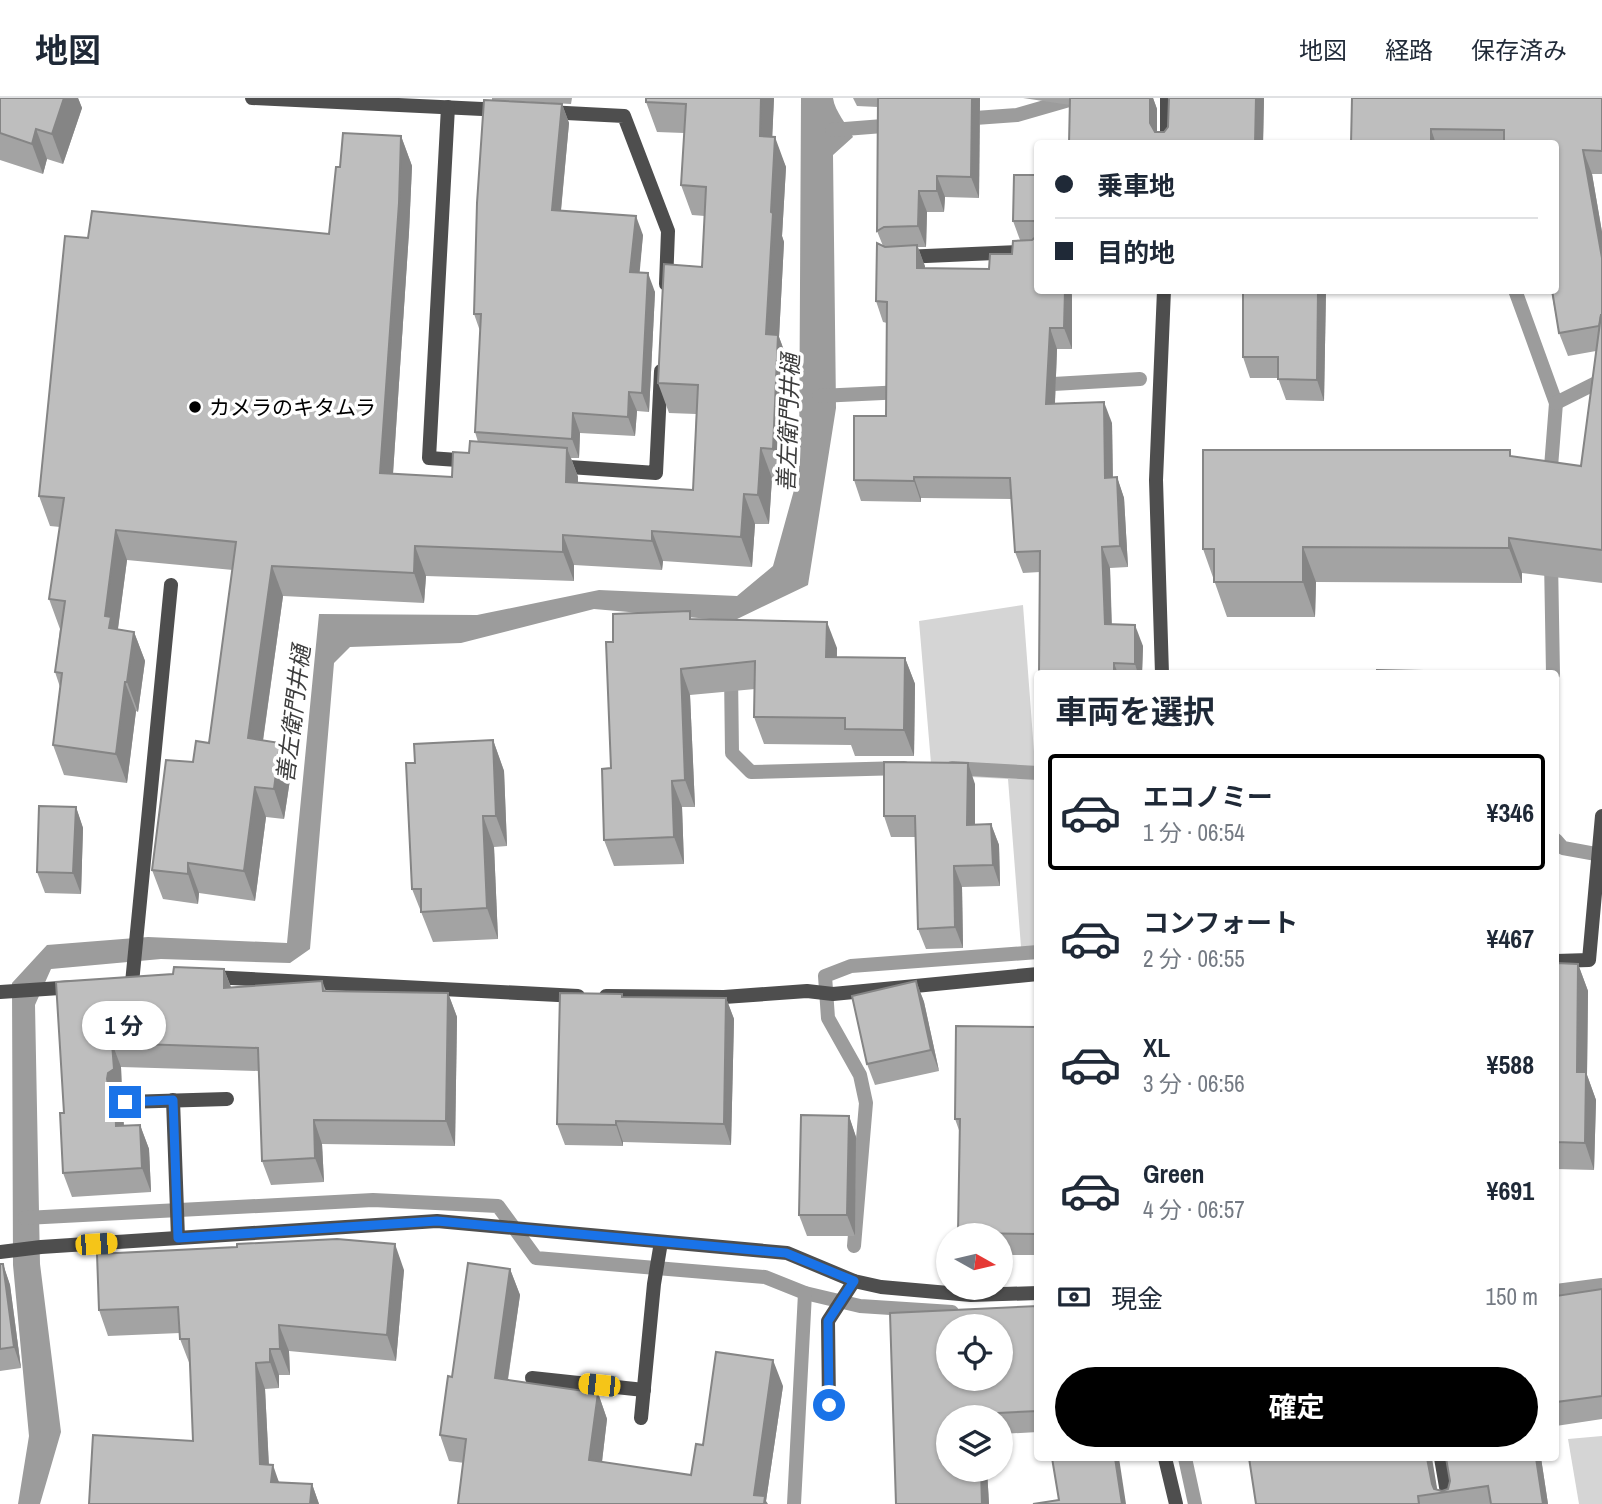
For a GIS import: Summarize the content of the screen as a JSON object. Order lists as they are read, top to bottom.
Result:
{
  "water": ["善左衛門井樋"],
  "places": ["カメラのキタムラ"],
  "north": "right",
  "page": {
    "header": "地図",
    "nav": ["地図", "経路", "保存済み"],
    "banner": ["乗車地", "目的地"],
    "heading": "車両を選択",
    "list": [
      {
        "name": "エコノミー",
        "note": "1 分 · 06:54",
        "value": "¥346"
      },
      {
        "name": "コンフォート",
        "note": "2 分 · 06:55",
        "value": "¥467"
      },
      {
        "name": "XL",
        "note": "3 分 · 06:56",
        "value": "¥588"
      },
      {
        "name": "Green",
        "note": "4 分 · 06:57",
        "value": "¥691"
      }
    ],
    "bubble": "1 分",
    "pay": ["現金", "150 m"],
    "buttons": "確定"
  }
}
